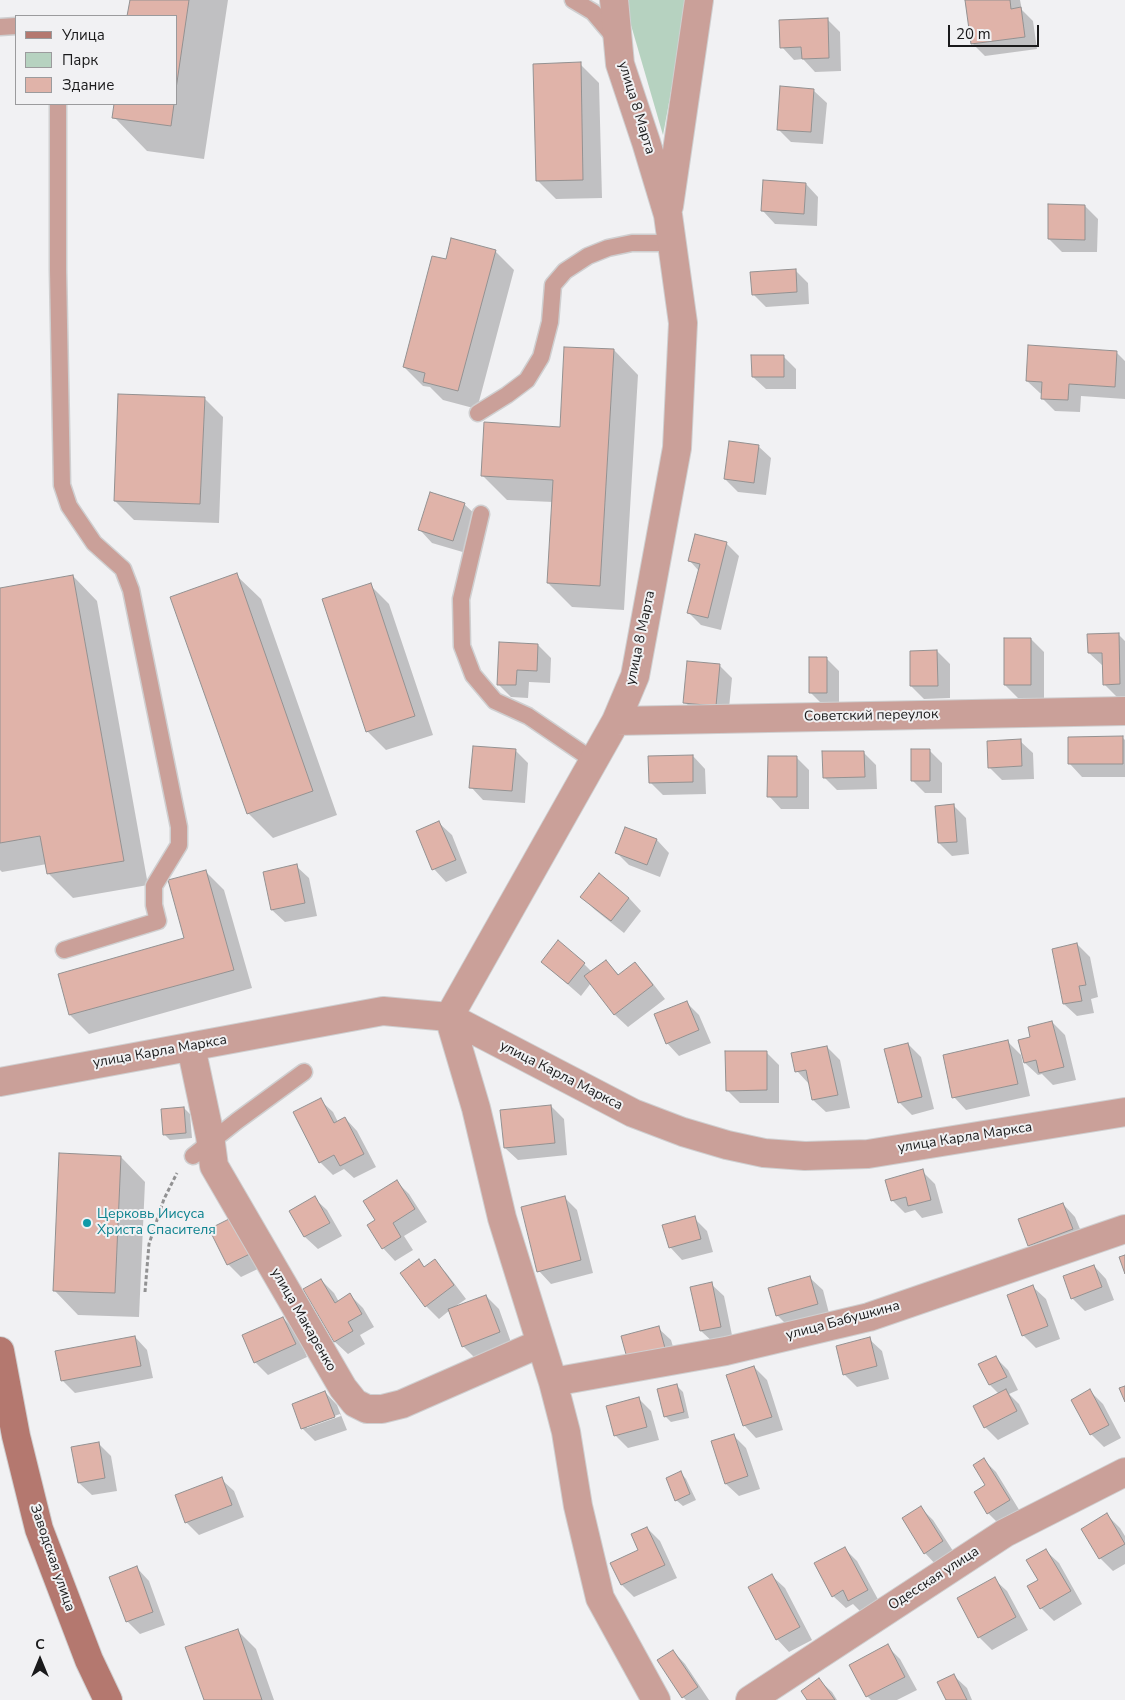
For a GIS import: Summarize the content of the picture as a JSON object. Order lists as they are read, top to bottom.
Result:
{
  "streets": {
    "street": [
      "улица 8 Марта",
      "Советский переулок",
      "улица Карла Маркса",
      "улица Макаренко",
      "улица Бабушкина",
      "Заводская улица",
      "Одесская улица"
    ]
  },
  "crossings": [
    ["улица 8 Марта", "Советский переулок"],
    ["улица 8 Марта", "улица Карла Маркса"],
    ["улица Карла Маркса", "улица Макаренко"]
  ],
  "places": ["Церковь Иисуса Христа Спасителя"],
  "legend": ["Улица", "Парк", "Здание"],
  "scale_bar": "20 m",
  "north": "top"
}
